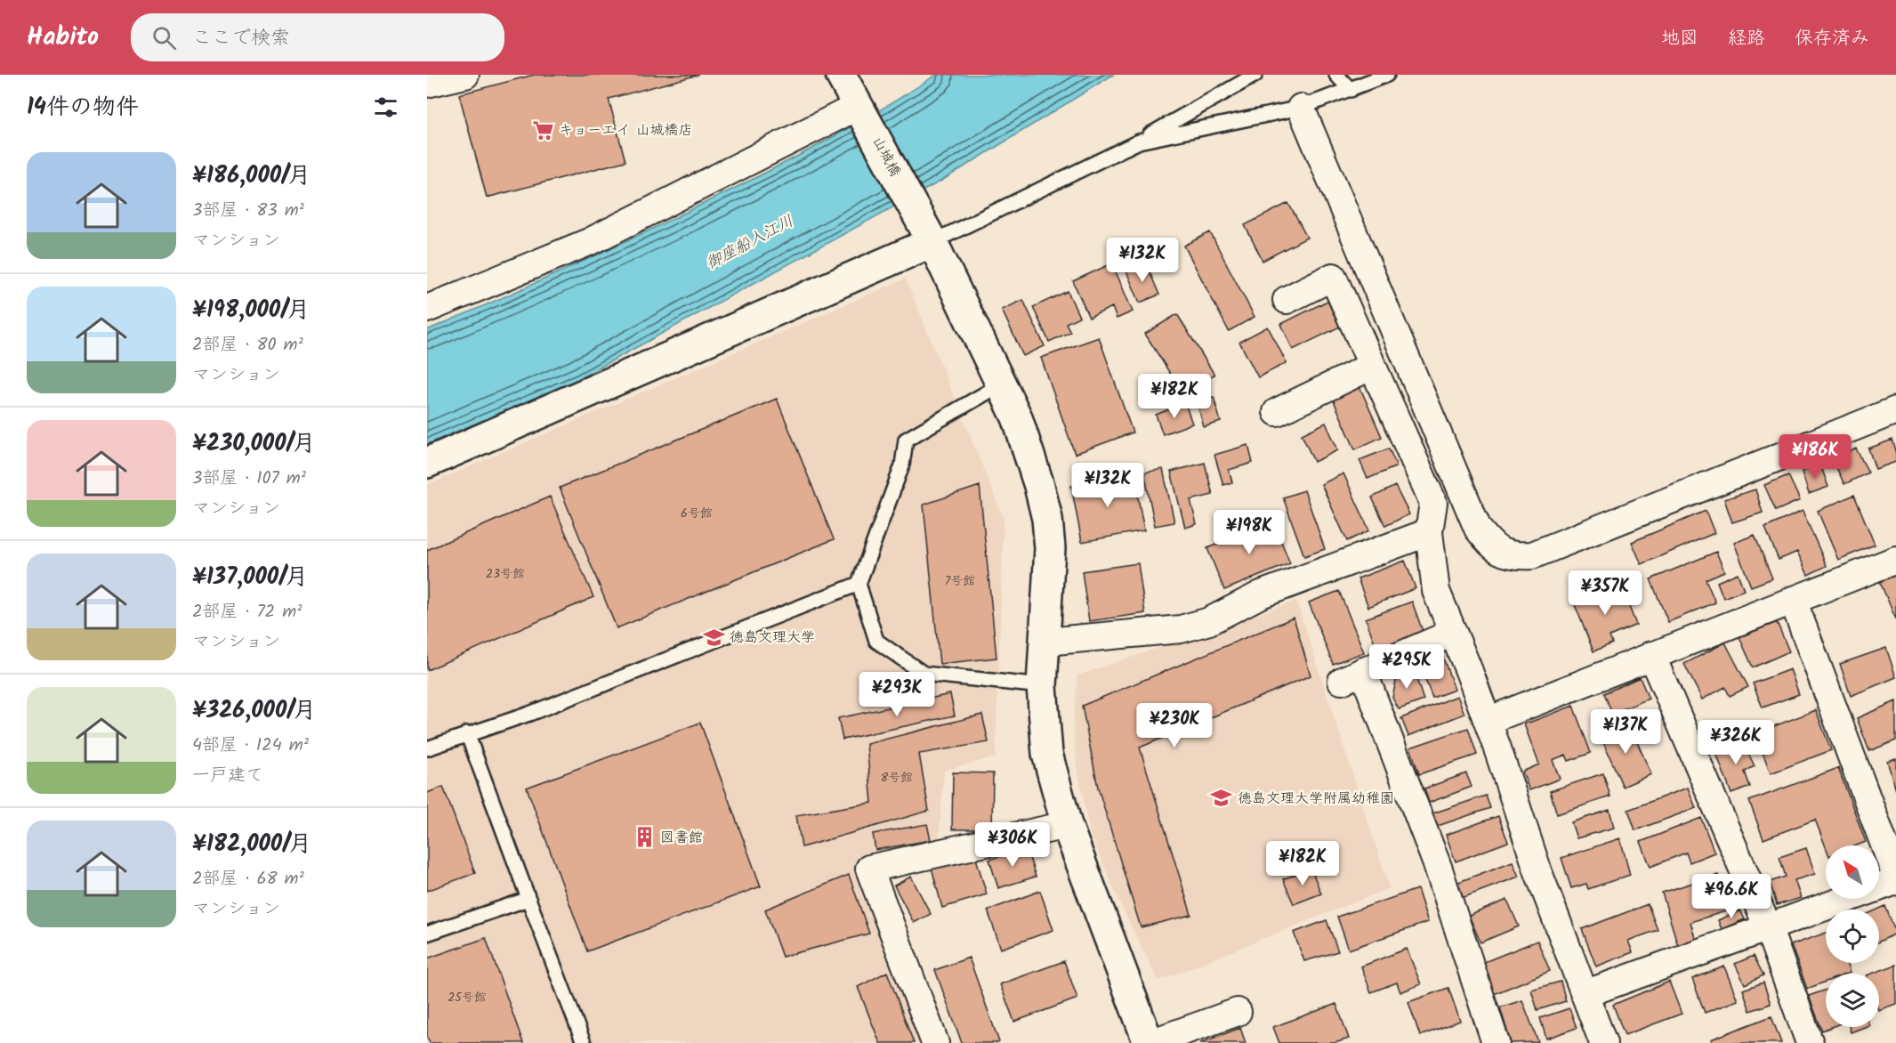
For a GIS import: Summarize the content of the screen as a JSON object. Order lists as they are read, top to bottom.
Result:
{
  "streets": {
    "street": ["山城橋"]
  },
  "water": ["御座船入江川"],
  "places": {
    "supermarket": ["キョーエイ 山城橋店"],
    "school or university": ["徳島文理大学", "徳島文理大学附属幼稚園"],
    "building": ["図書館"]
  },
  "house_numbers": [
    "6号館",
    "23号館",
    "7号館",
    "8号館",
    "25号館"
  ],
  "north": "top left",
  "page": {
    "header": "Habito",
    "search": "ここで検索",
    "nav": ["地図", "経路", "保存済み"],
    "heading": "14件の物件",
    "list": [
      {
        "name": "¥186,000/月",
        "note": "3部屋 · 83 m² · マンション"
      },
      {
        "name": "¥198,000/月",
        "note": "2部屋 · 80 m² · マンション"
      },
      {
        "name": "¥230,000/月",
        "note": "3部屋 · 107 m² · マンション"
      },
      {
        "name": "¥137,000/月",
        "note": "2部屋 · 72 m² · マンション"
      },
      {
        "name": "¥326,000/月",
        "note": "4部屋 · 124 m² · 一戸建て"
      },
      {
        "name": "¥182,000/月",
        "note": "2部屋 · 68 m² · マンション"
      }
    ],
    "price": [
      "¥132K",
      "¥182K",
      "¥186K",
      "¥132K",
      "¥198K",
      "¥357K",
      "¥295K",
      "¥293K",
      "¥230K",
      "¥137K",
      "¥326K",
      "¥306K",
      "¥182K",
      "¥96.6K"
    ]
  }
}
